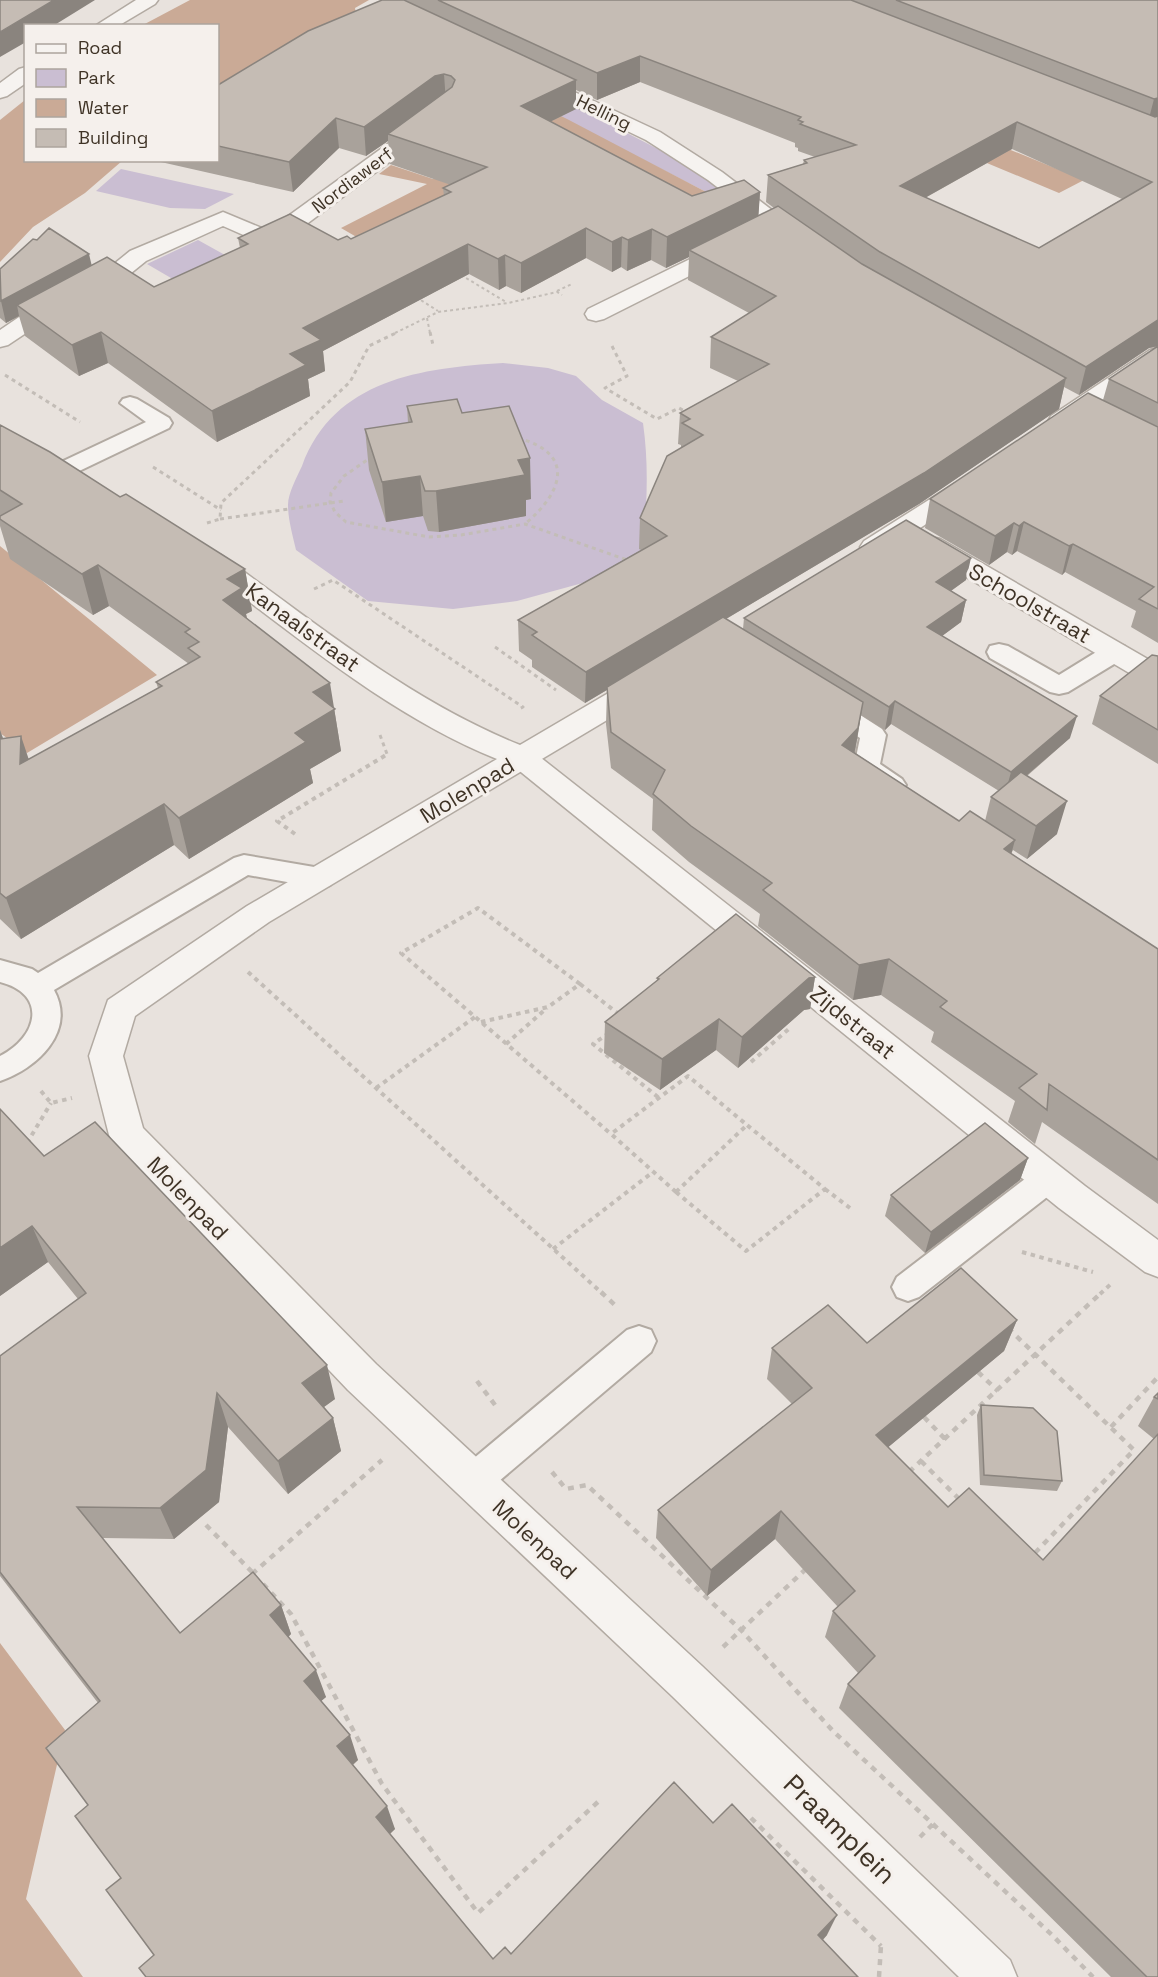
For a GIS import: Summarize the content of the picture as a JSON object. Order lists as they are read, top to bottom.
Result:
{
  "streets": {
    "street": [
      "Helling",
      "Nordiawerf",
      "Schoolstraat",
      "Kanaalstraat",
      "Molenpad",
      "Zijdstraat",
      "Praamplein"
    ]
  },
  "crossings": [
    ["Kanaalstraat", "Molenpad"],
    ["Kanaalstraat", "Zijdstraat"],
    ["Molenpad", "Zijdstraat"],
    ["Molenpad", "Praamplein"]
  ],
  "legend": [
    "Road",
    "Park",
    "Water",
    "Building"
  ]
}
